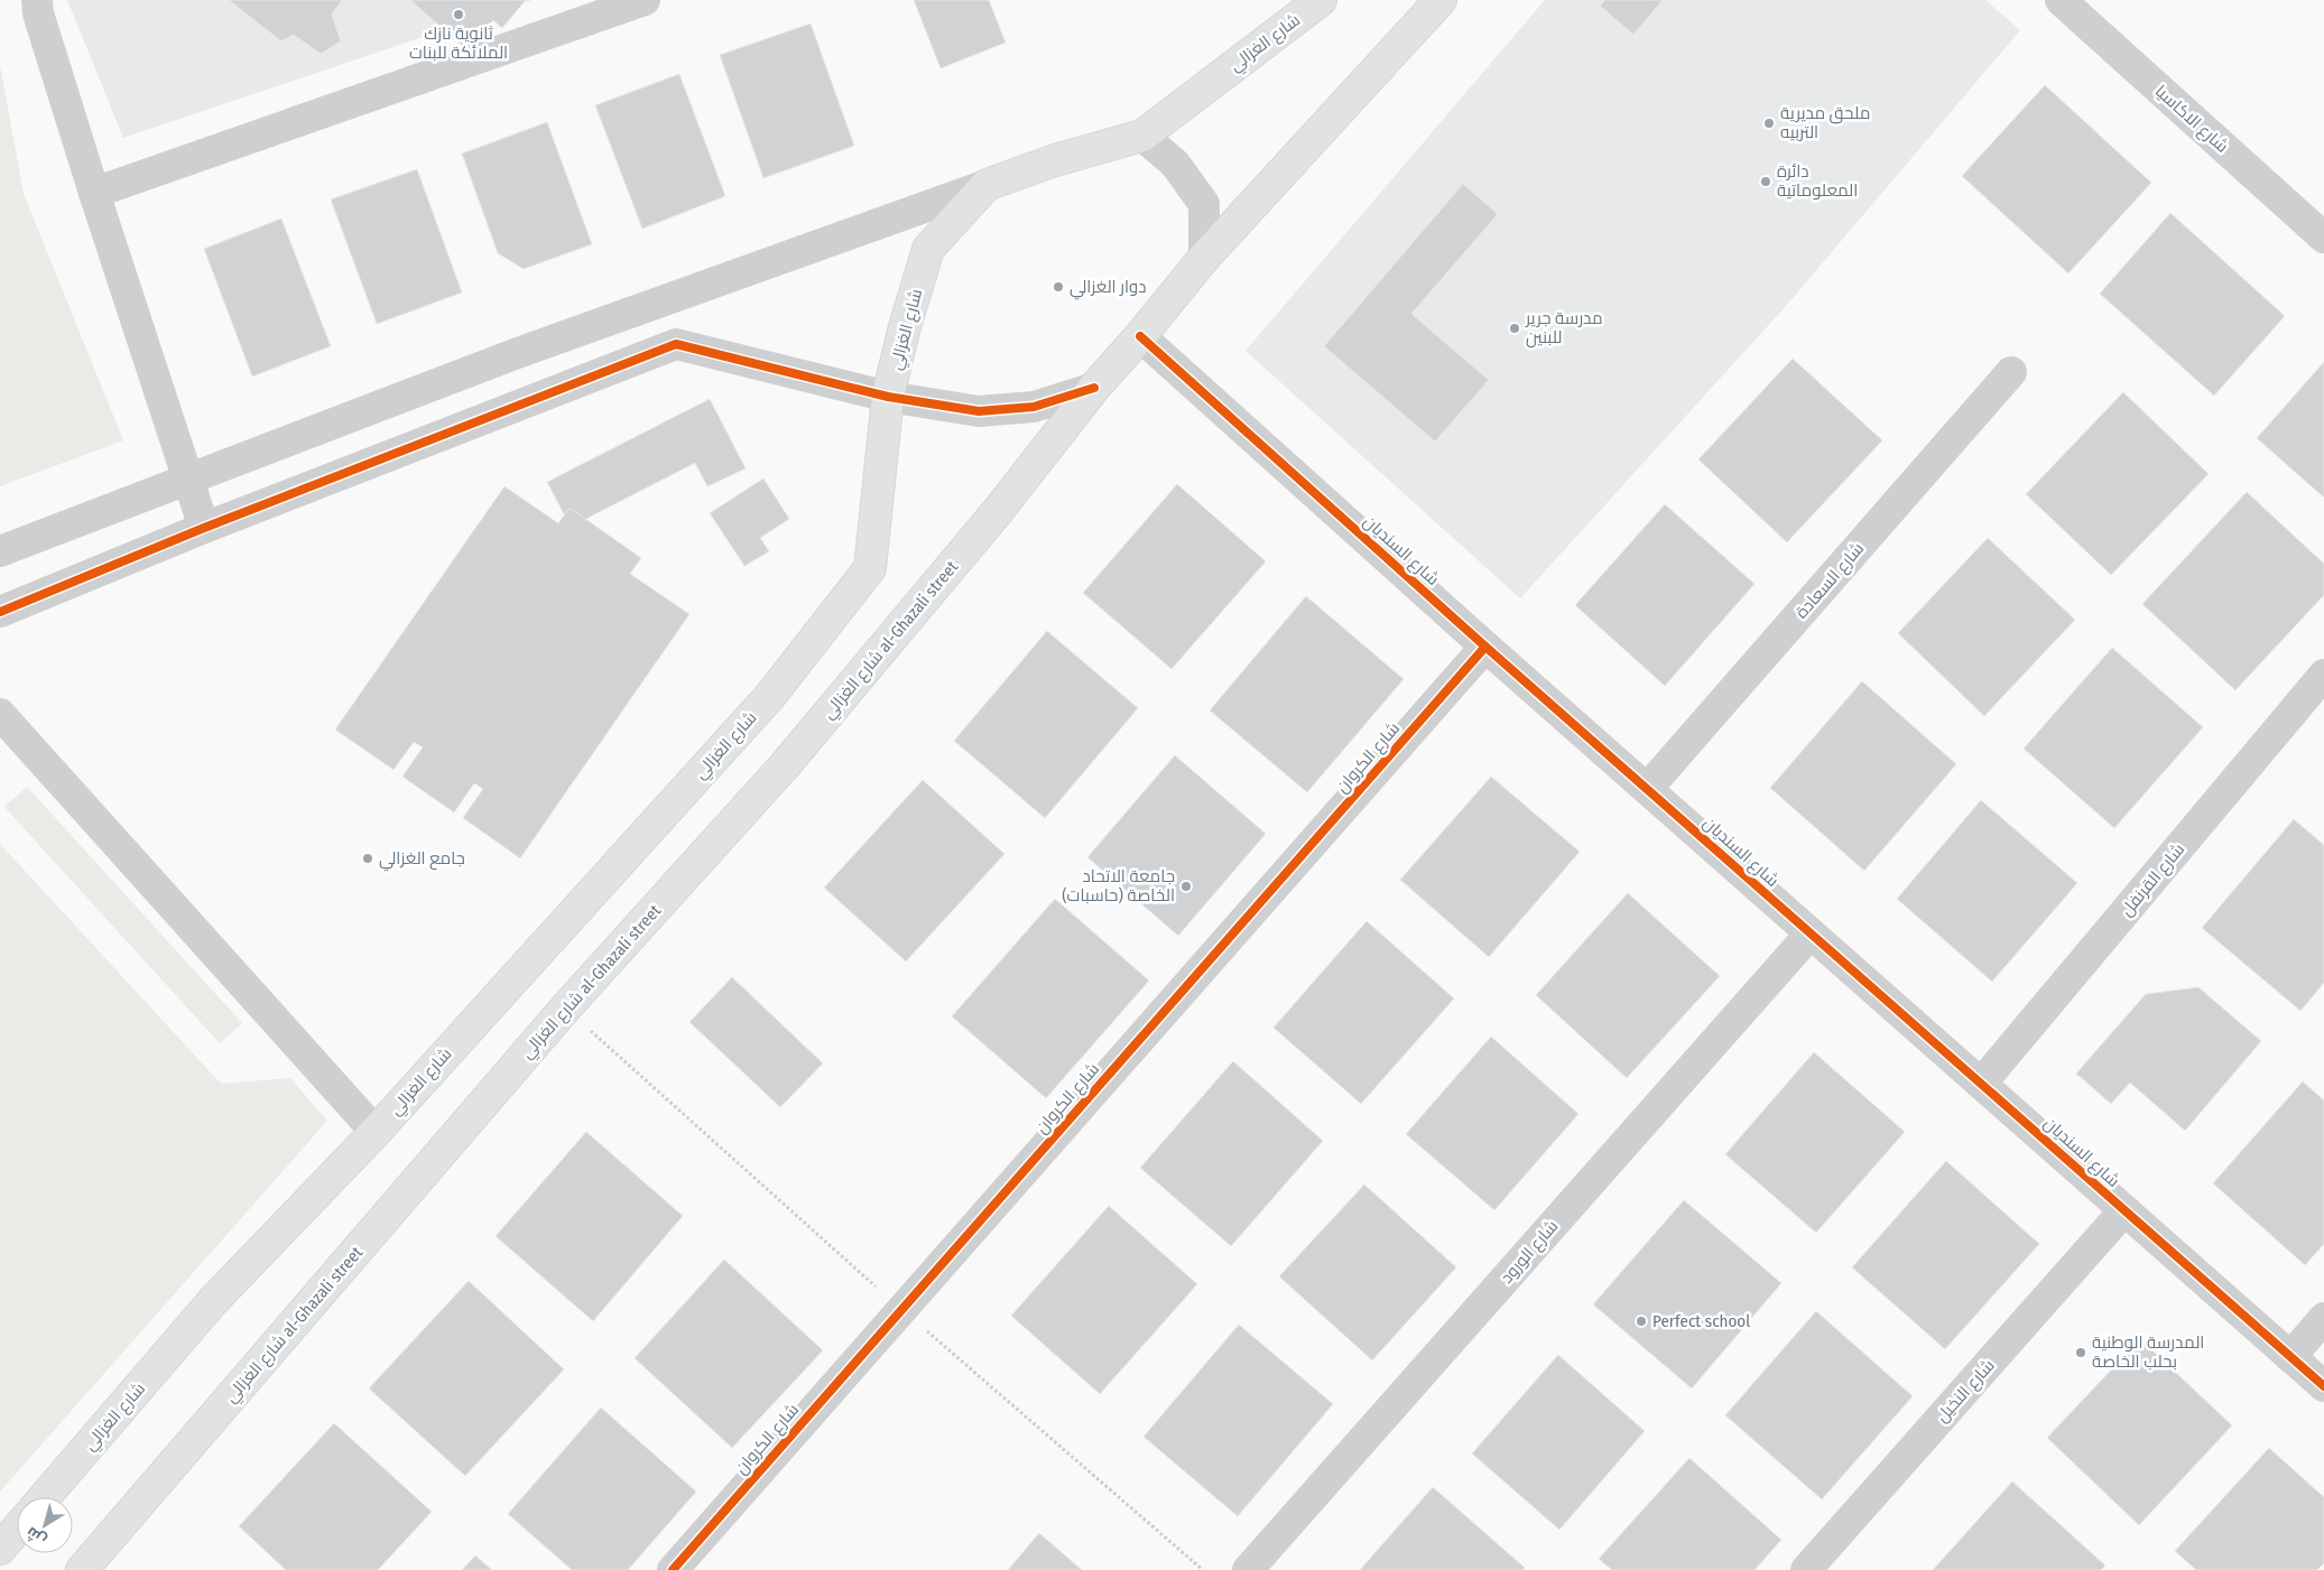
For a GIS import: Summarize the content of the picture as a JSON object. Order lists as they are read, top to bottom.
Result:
{
  "streets": {
    "main road": ["شارع الغزالي", "شارع الغزالي al-Ghazali street"],
    "street": [
      "شارع الاكاسيا",
      "شارع السنديان",
      "شارع السعادة",
      "شارع الكروان",
      "شارع القرنفل",
      "شارع الورود",
      "شارع النخيل"
    ]
  },
  "crossings": [
    ["شارع السنديان", "شارع السعادة"],
    ["شارع السنديان", "شارع الكروان"],
    ["شارع السنديان", "شارع القرنفل"],
    ["شارع السنديان", "شارع الورود"],
    ["شارع السنديان", "شارع النخيل"]
  ],
  "places": [
    "ثانوية نازك الملائكة للبنات",
    "ملحق مديرية التربيه",
    "دائرة المعلوماتية",
    "دوار الغزالي",
    "مدرسة جرير للبنين",
    "جامع الغزالي",
    "جامعة الاتحاد الخاصة (حاسبات)",
    "Perfect school",
    "المدرسة الوطنية بحلب الخاصة"
  ],
  "north": "bottom left"
}
